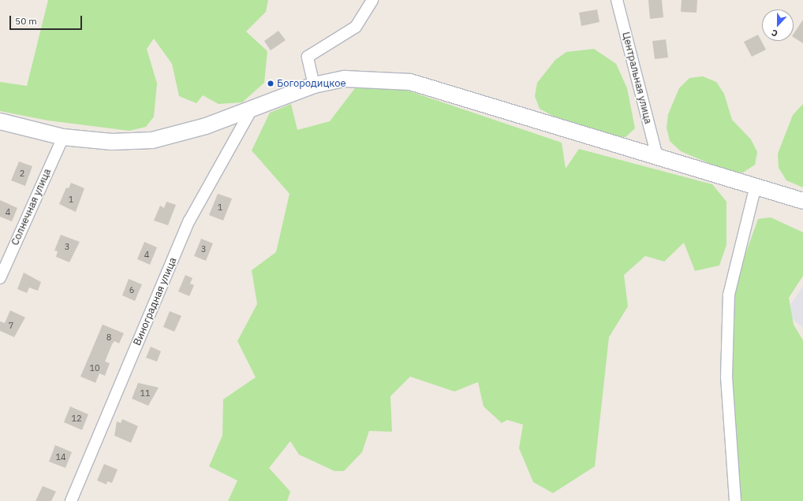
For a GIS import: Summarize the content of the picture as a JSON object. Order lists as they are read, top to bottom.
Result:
{
  "streets": {
    "street": ["Центральная улица", "Солнечная улица", "Виноградная улица"]
  },
  "places": ["Богородицкое"],
  "house_numbers": [
    "2",
    "1",
    "1",
    "4",
    "3",
    "3",
    "4",
    "6",
    "7",
    "8",
    "10",
    "11",
    "12",
    "14"
  ],
  "scale_bar": "50 m",
  "north": "bottom"
}
